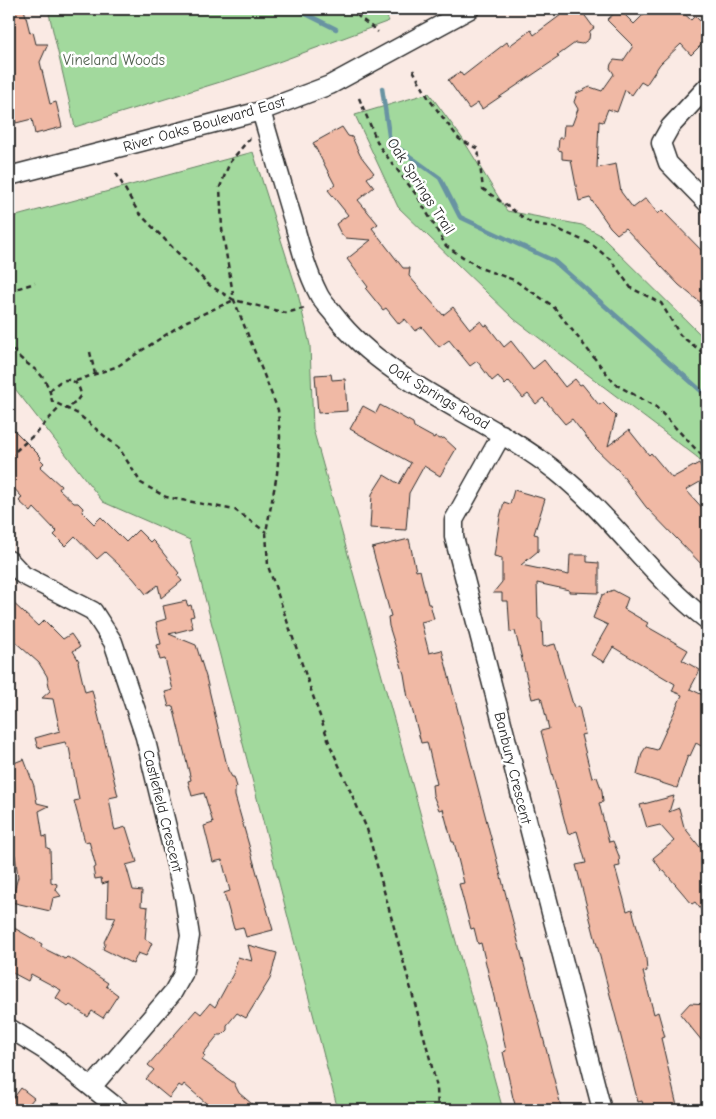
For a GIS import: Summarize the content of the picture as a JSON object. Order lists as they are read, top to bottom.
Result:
{
  "streets": {
    "street": [
      "River Oaks Boulevard East",
      "Oak Springs Road",
      "Banbury Crescent",
      "Castlefield Crescent"
    ],
    "path": ["Oak Springs Trail"]
  },
  "crossings": [
    ["River Oaks Boulevard East", "Oak Springs Road"],
    ["Oak Springs Road", "Banbury Crescent"]
  ],
  "parks": ["Vineland Woods"]
}
